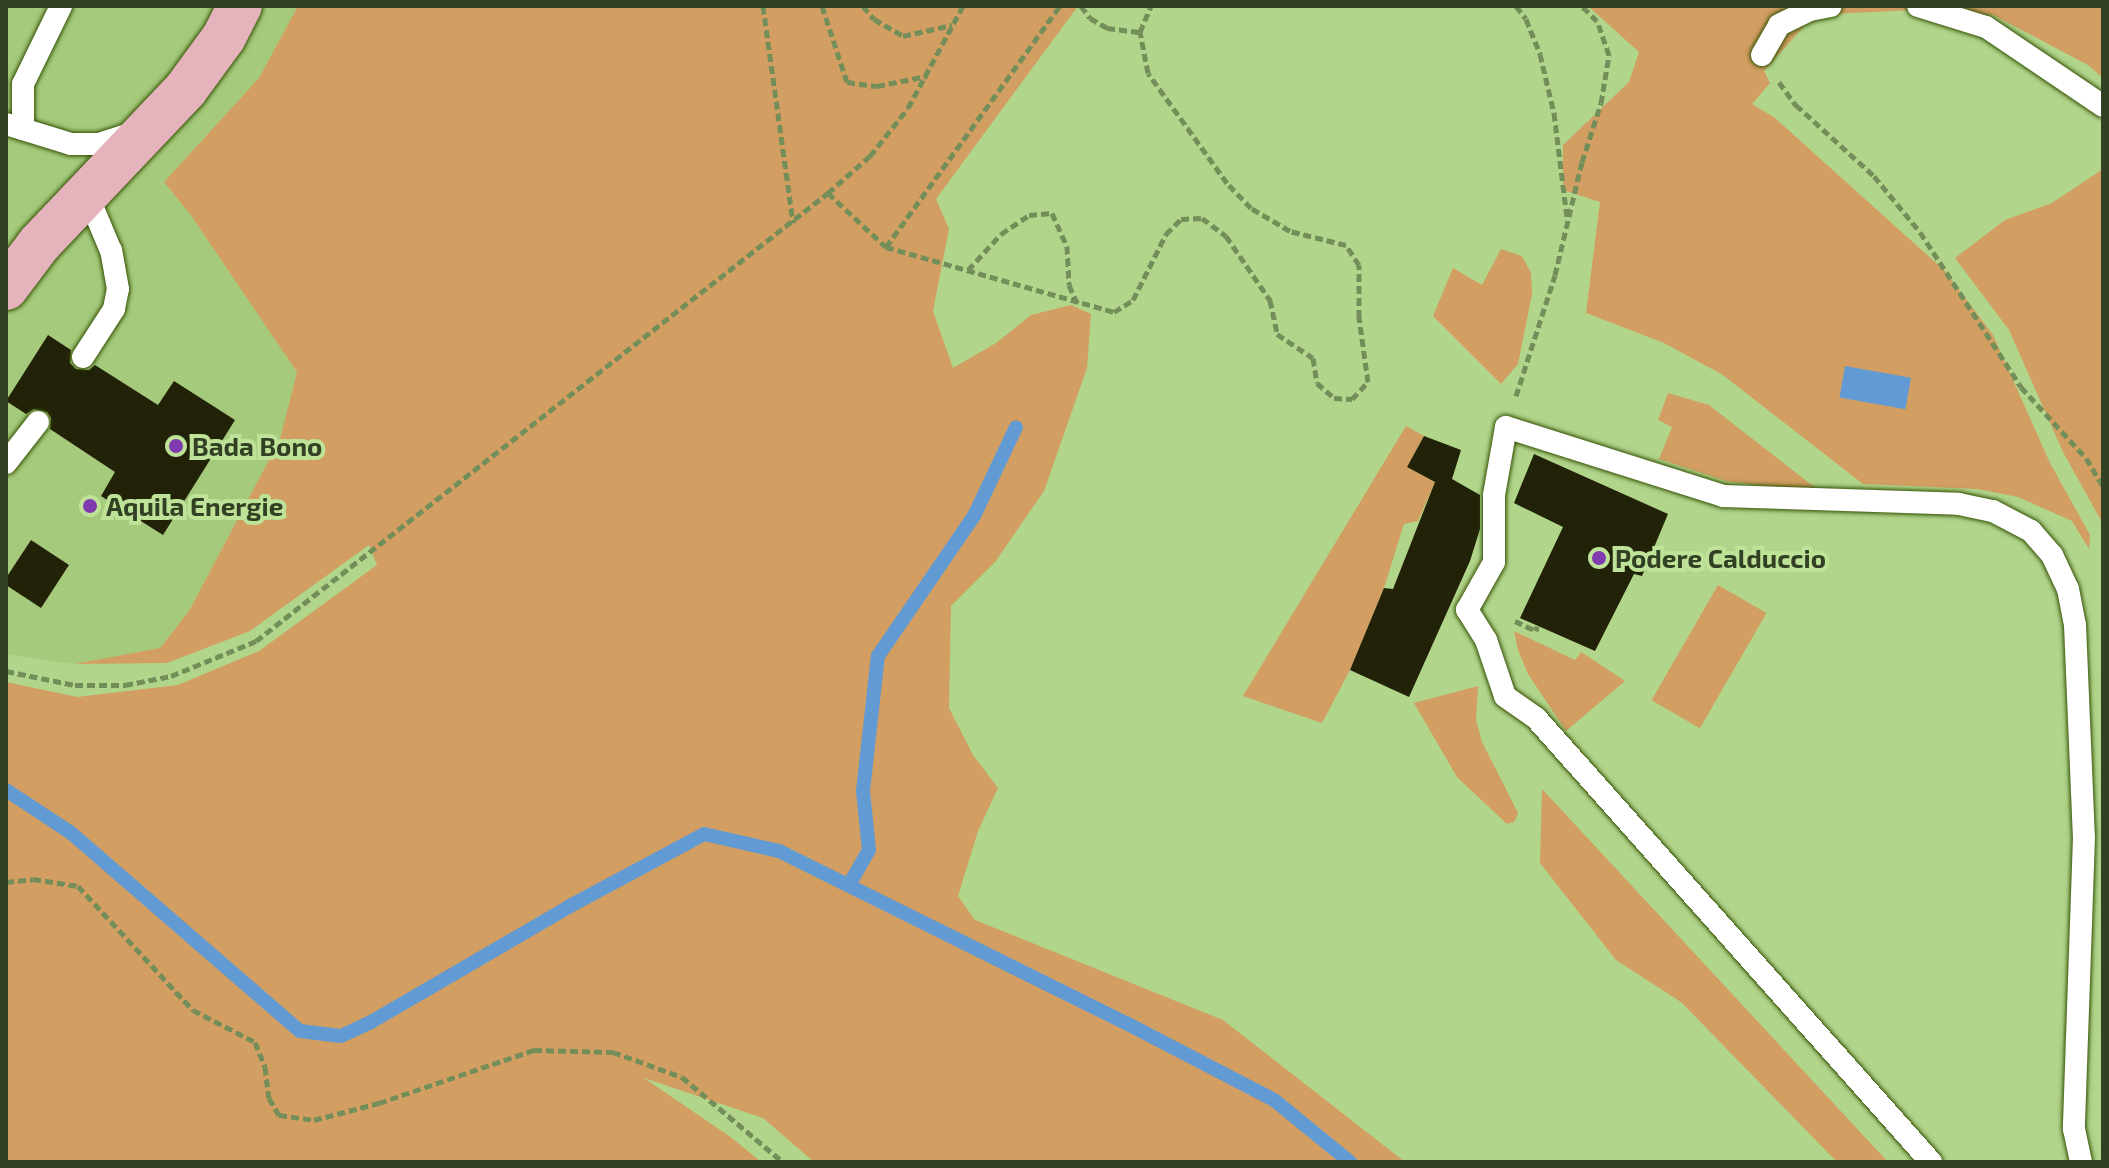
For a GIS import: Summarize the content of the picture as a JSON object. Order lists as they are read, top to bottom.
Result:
{
  "places": ["Bada Bono", "Aquila Energie", "Podere Calduccio"]
}
